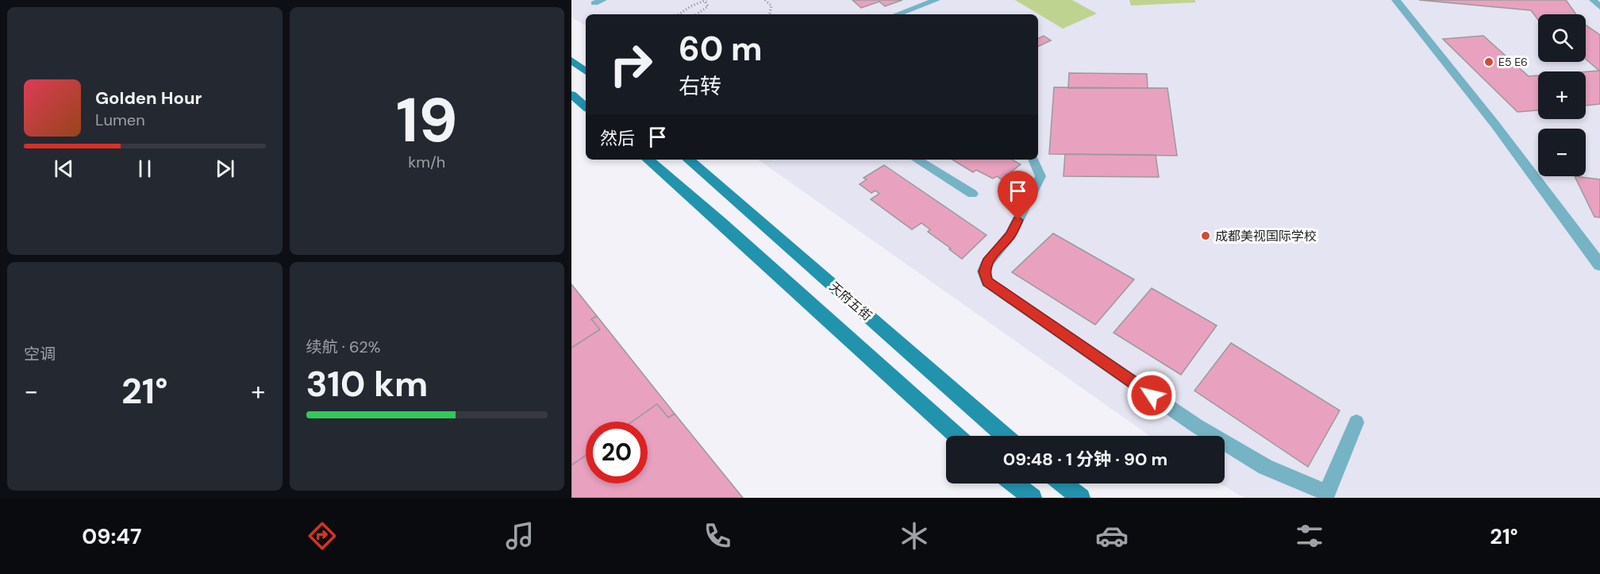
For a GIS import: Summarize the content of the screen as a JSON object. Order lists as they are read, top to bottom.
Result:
{
  "streets": {
    "street": ["天府五街"]
  },
  "places": ["E5 E6", "成都美视国际学校"],
  "page": {
    "tile": [
      ["19", "km/h"],
      "空调",
      ["续航 · 62%", "310 km"]
    ],
    "map_buttons": ["+", "−"],
    "turn": ["60 m", "右转"],
    "song": ["Golden Hour", "Lumen"],
    "then": "然后",
    "heat": ["−", "21°", "+"],
    "limit": "20",
    "trip": "09:48 · 1 分钟 · 90 m",
    "tabs": ["09:47", "21°"]
  }
}
